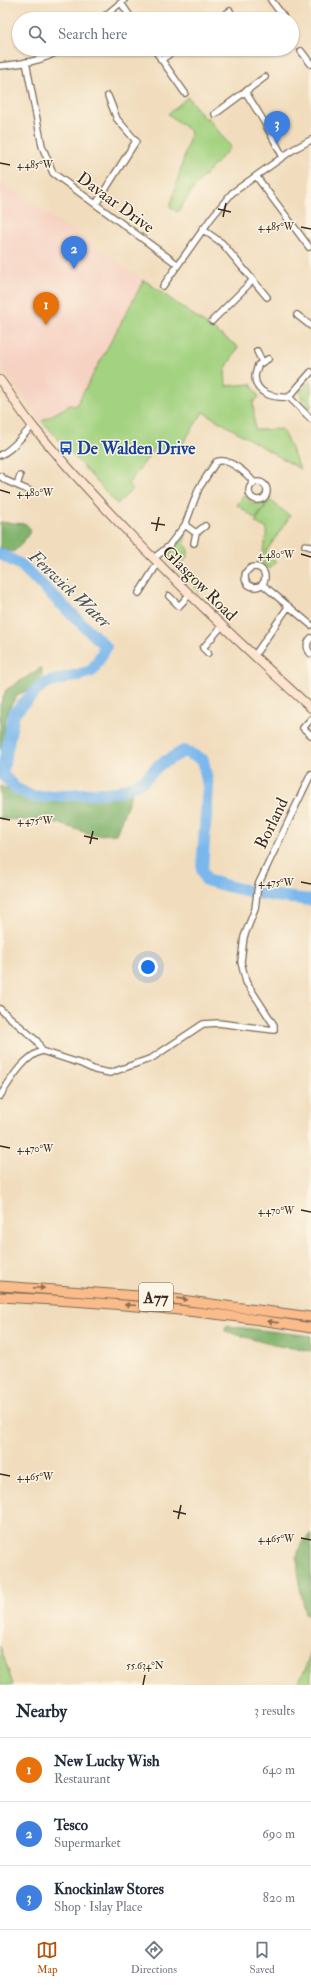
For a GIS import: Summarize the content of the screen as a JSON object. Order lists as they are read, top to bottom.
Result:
{
  "streets": {
    "highway": ["A77"],
    "main road": ["Glasgow Road"],
    "street": ["Davaar Drive", "Borland"]
  },
  "water": ["Fenwick Water"],
  "places": {
    "bus stop": ["De Walden Drive"]
  },
  "page": {
    "search": "Search here",
    "pins": ["3", "2", "1"],
    "heading": ["Nearby", "3 results"],
    "list": [
      {
        "mark": "1",
        "name": "New Lucky Wish",
        "note": "Restaurant",
        "value": "640 m"
      },
      {
        "mark": "2",
        "name": "Tesco",
        "note": "Supermarket",
        "value": "690 m"
      },
      {
        "mark": "3",
        "name": "Knockinlaw Stores",
        "note": "Shop · Islay Place",
        "value": "820 m"
      }
    ],
    "nav": ["Map", "Directions", "Saved"]
  },
  "coordinates": [
    "4.485°W",
    "4.480°W",
    "4.475°W",
    "4.470°W",
    "4.465°W",
    "55.634°N"
  ]
}
